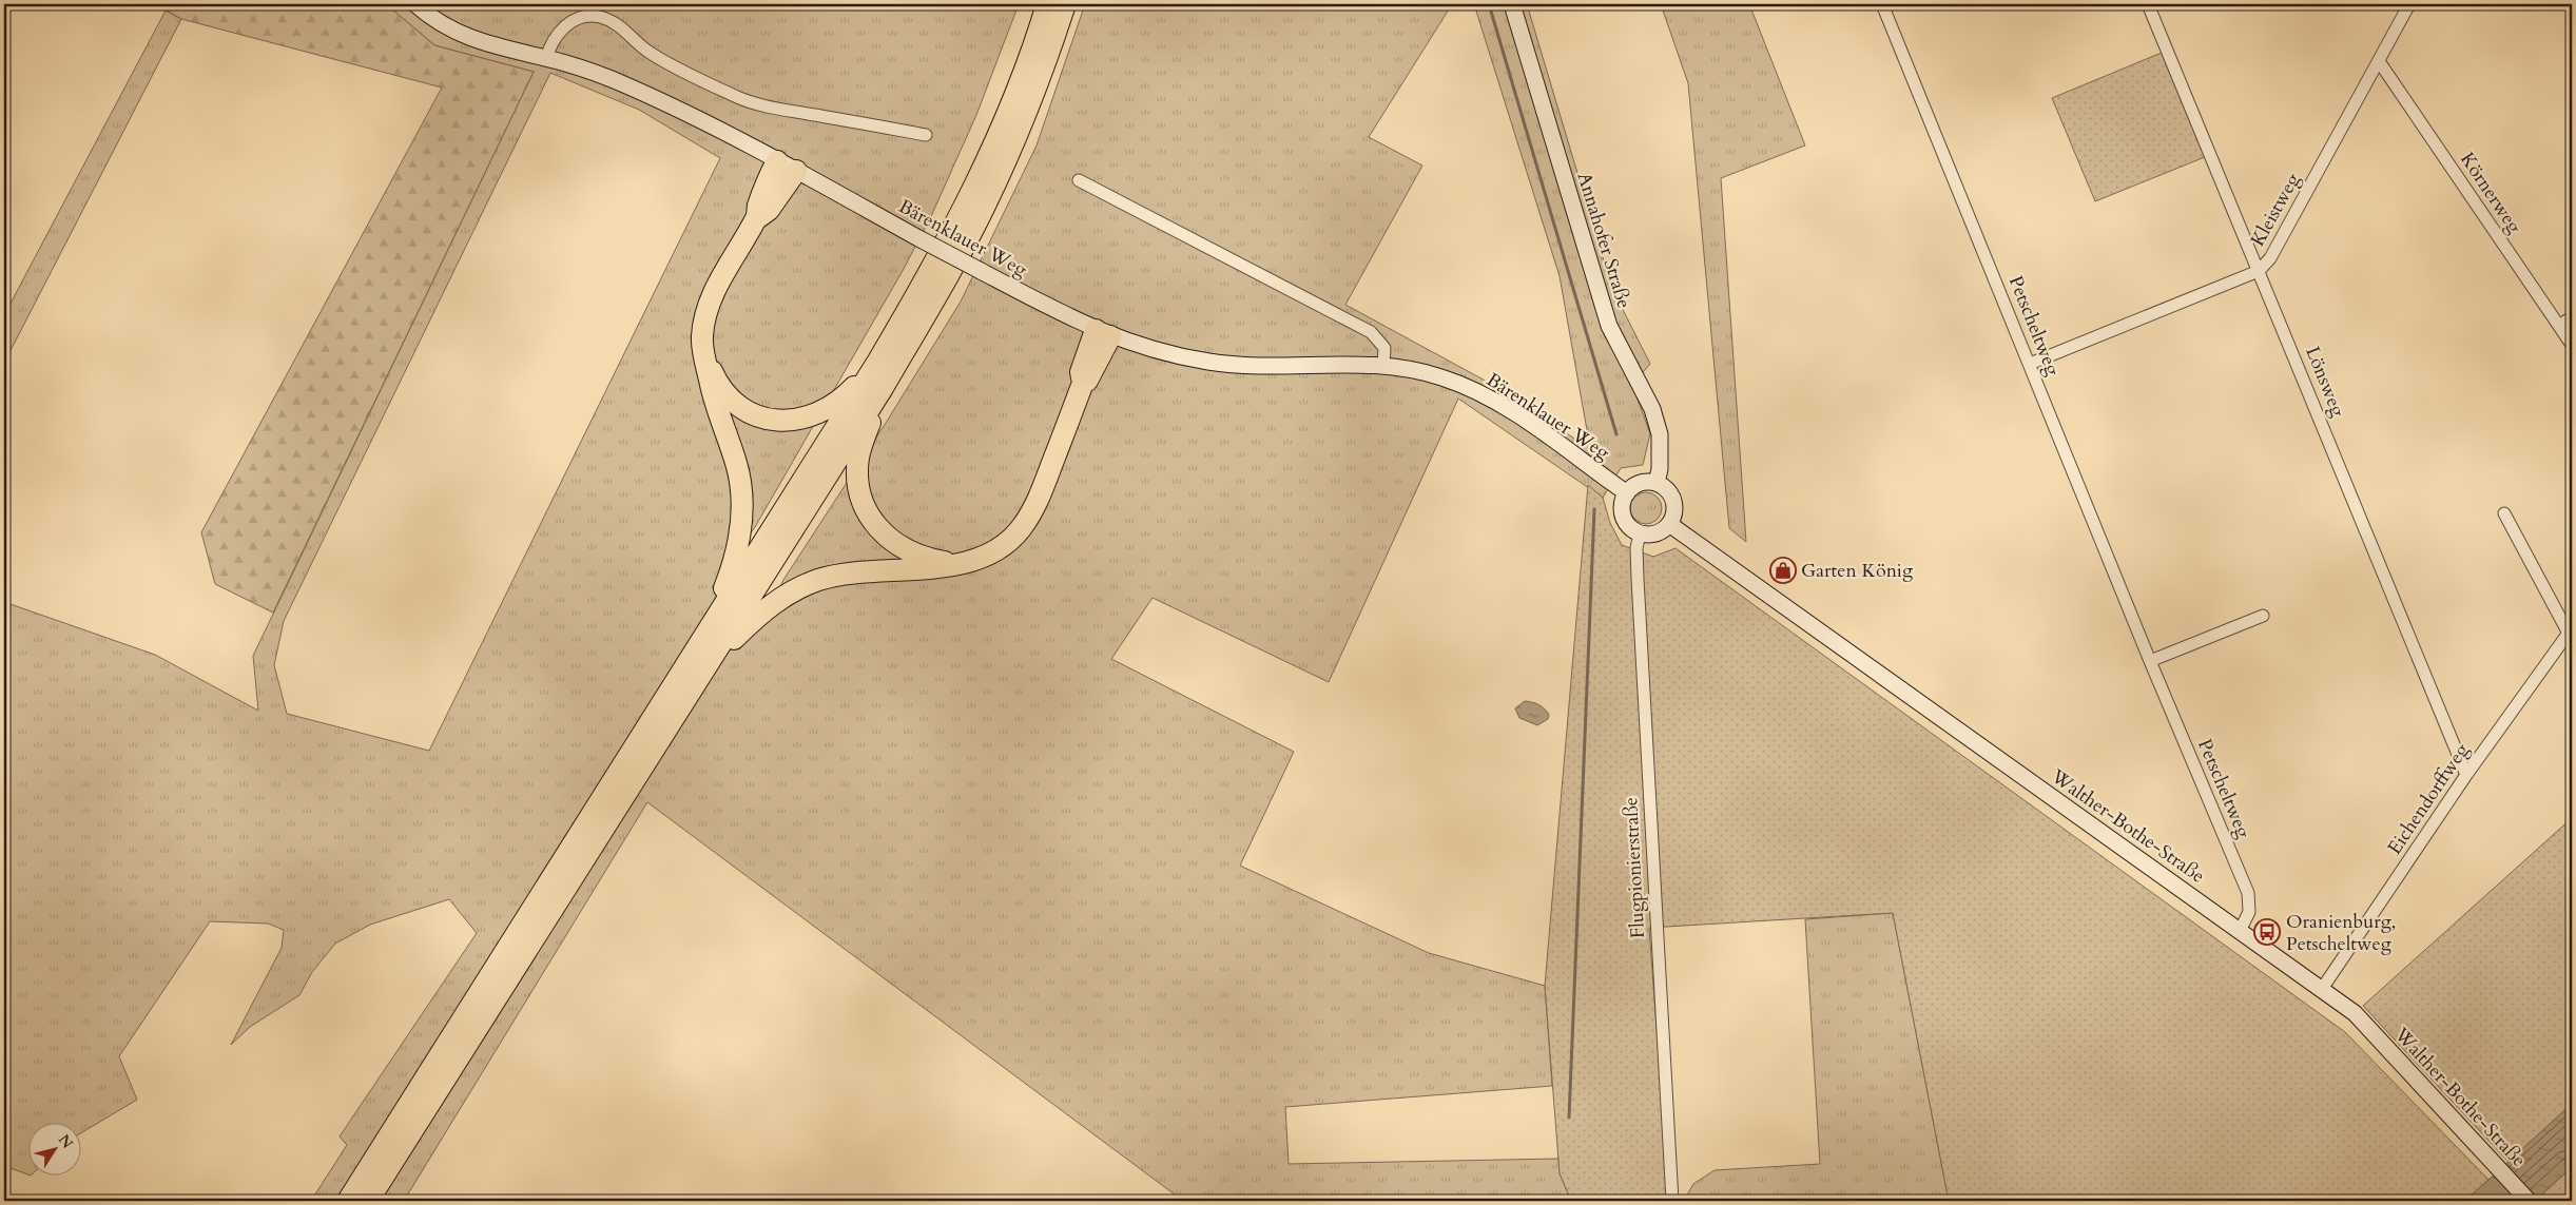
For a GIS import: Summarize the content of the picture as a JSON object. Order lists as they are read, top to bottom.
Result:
{
  "streets": {
    "street": [
      "Körnerweg",
      "Kleistweg",
      "Bärenklauer Weg",
      "Annahofer Straße",
      "Petscheltweg",
      "Lönsweg",
      "Eichendorffweg",
      "Walther-Bothe-Straße",
      "Flugpionierstraße"
    ]
  },
  "crossings": [
    ["Körnerweg", "Kleistweg"],
    ["Kleistweg", "Petscheltweg"],
    ["Kleistweg", "Lönsweg"],
    ["Bärenklauer Weg", "Annahofer Straße"],
    ["Bärenklauer Weg", "Walther-Bothe-Straße"],
    ["Bärenklauer Weg", "Flugpionierstraße"],
    ["Annahofer Straße", "Walther-Bothe-Straße"],
    ["Annahofer Straße", "Flugpionierstraße"],
    ["Petscheltweg", "Walther-Bothe-Straße"],
    ["Lönsweg", "Eichendorffweg"],
    ["Eichendorffweg", "Walther-Bothe-Straße"],
    ["Walther-Bothe-Straße", "Flugpionierstraße"]
  ],
  "places": {
    "shop": ["Garten König"],
    "bus stop": ["Oranienburg, Petscheltweg"]
  },
  "north": "top right"
}
